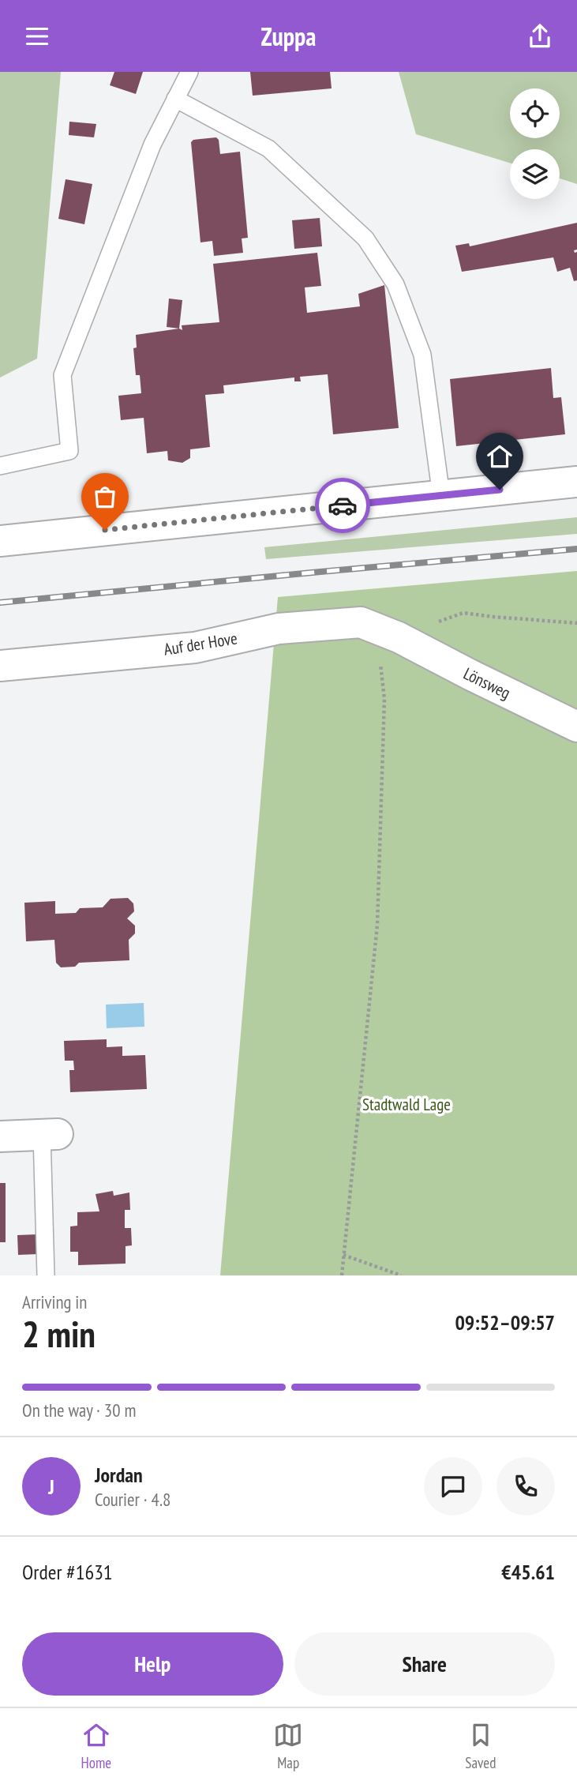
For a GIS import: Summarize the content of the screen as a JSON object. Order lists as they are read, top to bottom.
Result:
{
  "streets": {
    "street": ["Auf der Hove", "Lönsweg"]
  },
  "crossings": [
    ["Auf der Hove", "Lönsweg"]
  ],
  "parks": ["Stadtwald Lage"],
  "page": {
    "header": "Zuppa",
    "heading": ["2 min", "Arriving in", "09:52–09:57"],
    "panel": [
      "Jordan",
      "Courier · 4.8",
      "Order #1631",
      "€45.61"
    ],
    "bar": "On the way · 30 m",
    "round": "J",
    "buttons": ["Help", "Share"],
    "tabs": ["Home", "Map", "Saved"]
  }
}
